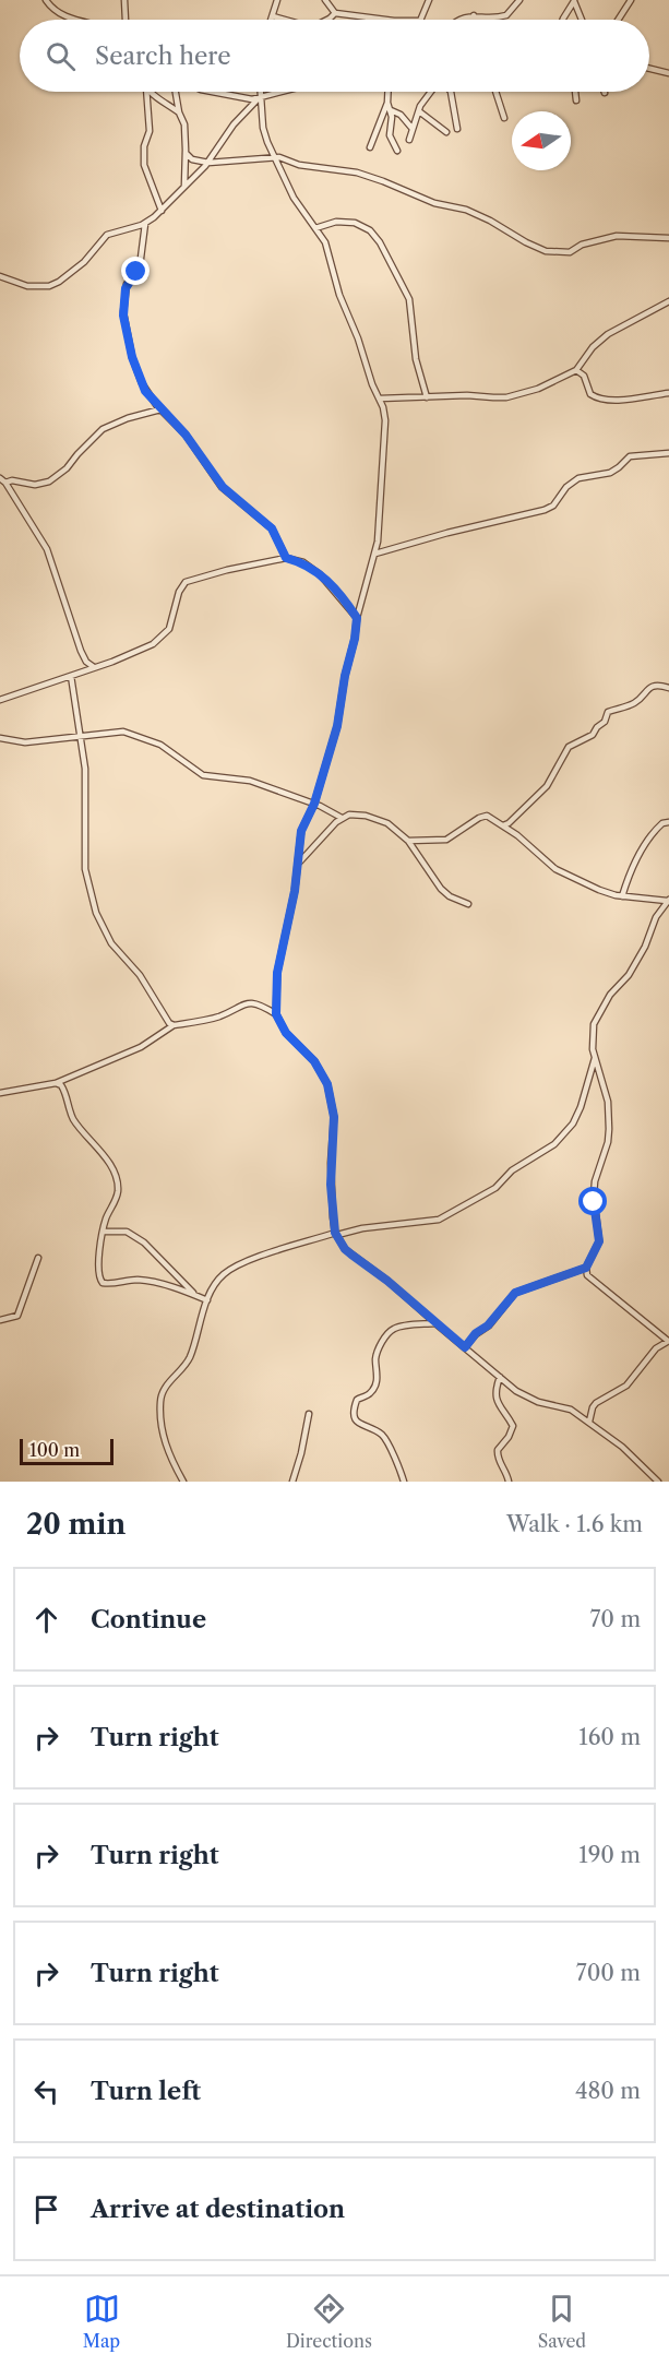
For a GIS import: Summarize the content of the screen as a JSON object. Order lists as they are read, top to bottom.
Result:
{
  "scale_bar": "100 m",
  "north": "left",
  "page": {
    "search": "Search here",
    "scale": "100 m",
    "heading": ["20 min", "Walk · 1.6 km"],
    "list": [
      ["Continue", "70 m"],
      ["Turn right", "160 m"],
      ["Turn right", "190 m"],
      ["Turn right", "700 m"],
      ["Turn left", "480 m"],
      "Arrive at destination"
    ],
    "nav": ["Map", "Directions", "Saved"]
  }
}
